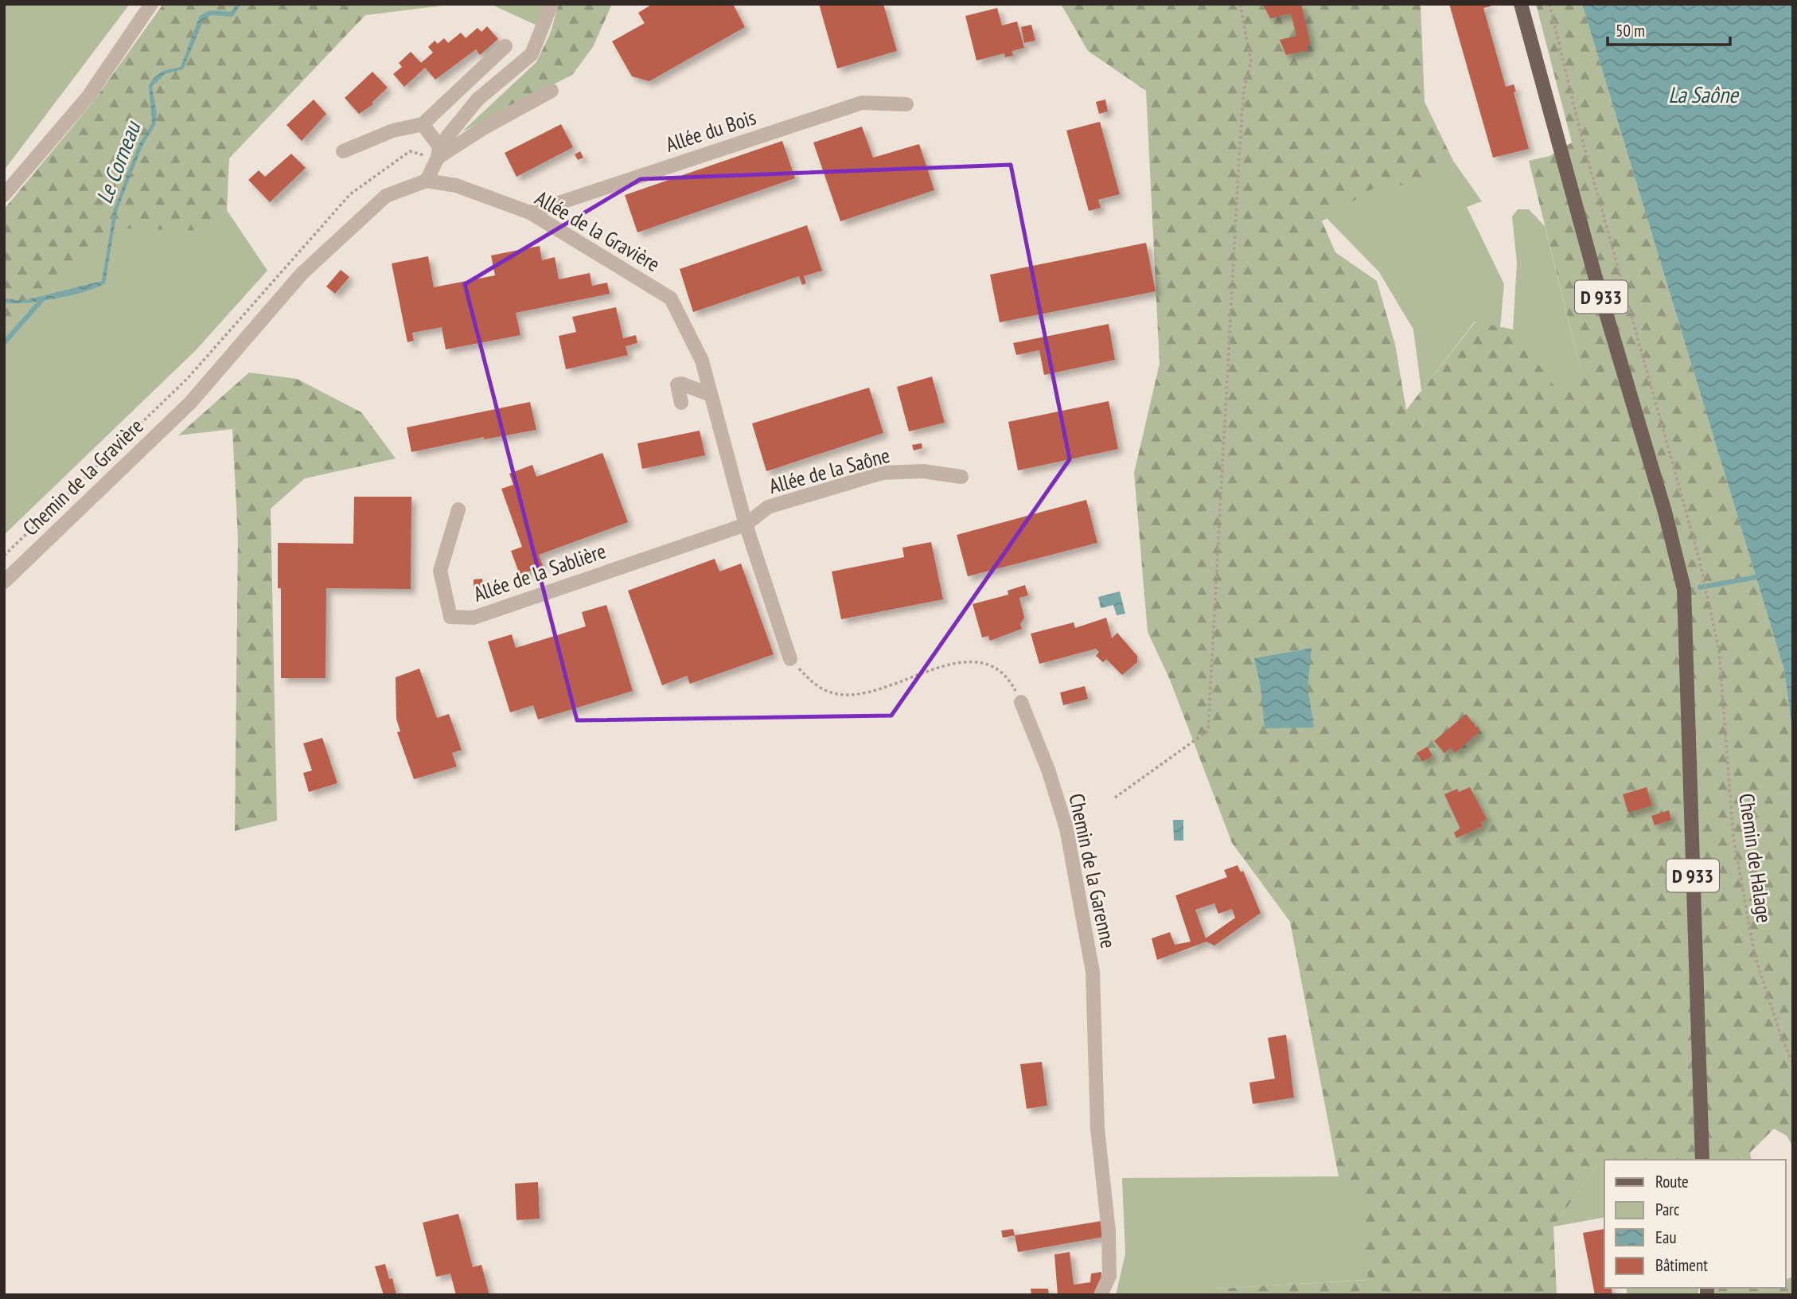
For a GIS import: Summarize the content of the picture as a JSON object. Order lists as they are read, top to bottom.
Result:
{
  "streets": {
    "main road": ["D 933"],
    "street": [
      "Allée du Bois",
      "Allée de la Gravière",
      "Allée de la Saône",
      "Chemin de la Gravière",
      "Allée de la Sablière",
      "Chemin de la Garenne"
    ],
    "path": ["Chemin de Halage"]
  },
  "crossings": [
    ["Allée du Bois", "Allée de la Gravière"],
    ["Allée de la Gravière", "Allée de la Saône"],
    ["Allée de la Gravière", "Chemin de la Gravière"],
    ["Allée de la Gravière", "Allée de la Sablière"],
    ["Allée de la Saône", "Allée de la Sablière"]
  ],
  "water": ["La Saône", "Le Corneau"],
  "legend": [
    "Route",
    "Parc",
    "Eau",
    "Bâtiment"
  ],
  "scale_bar": "50 m"
}
